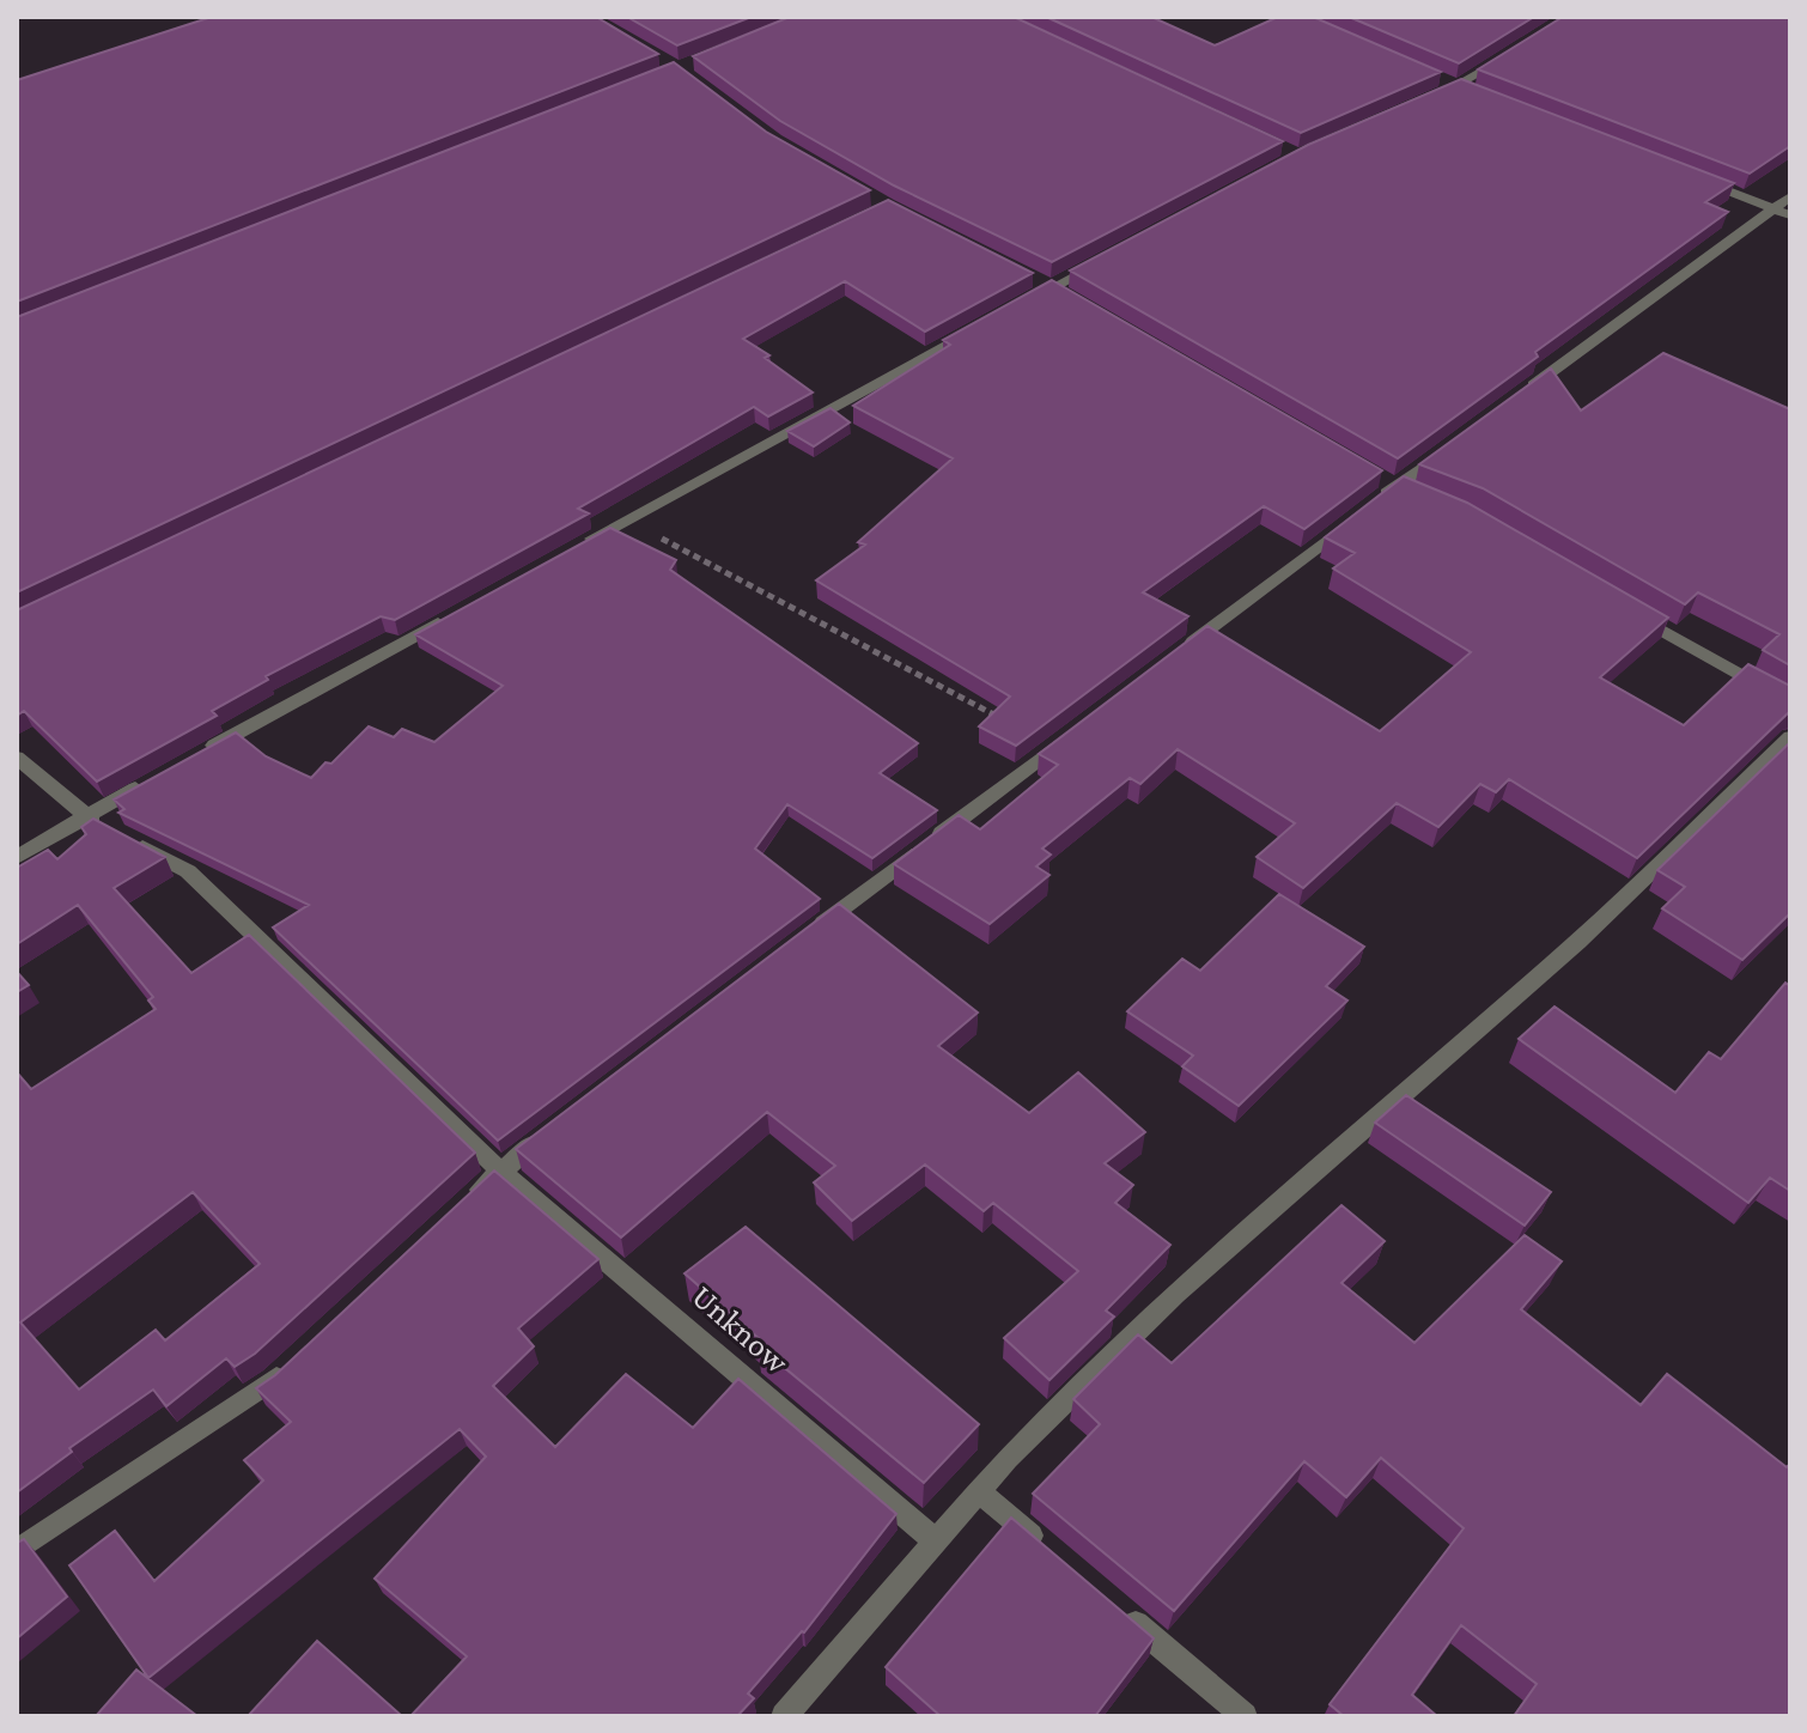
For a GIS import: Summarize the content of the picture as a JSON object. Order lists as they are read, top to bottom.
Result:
{
  "streets": {
    "street": ["Unknow"]
  }
}
